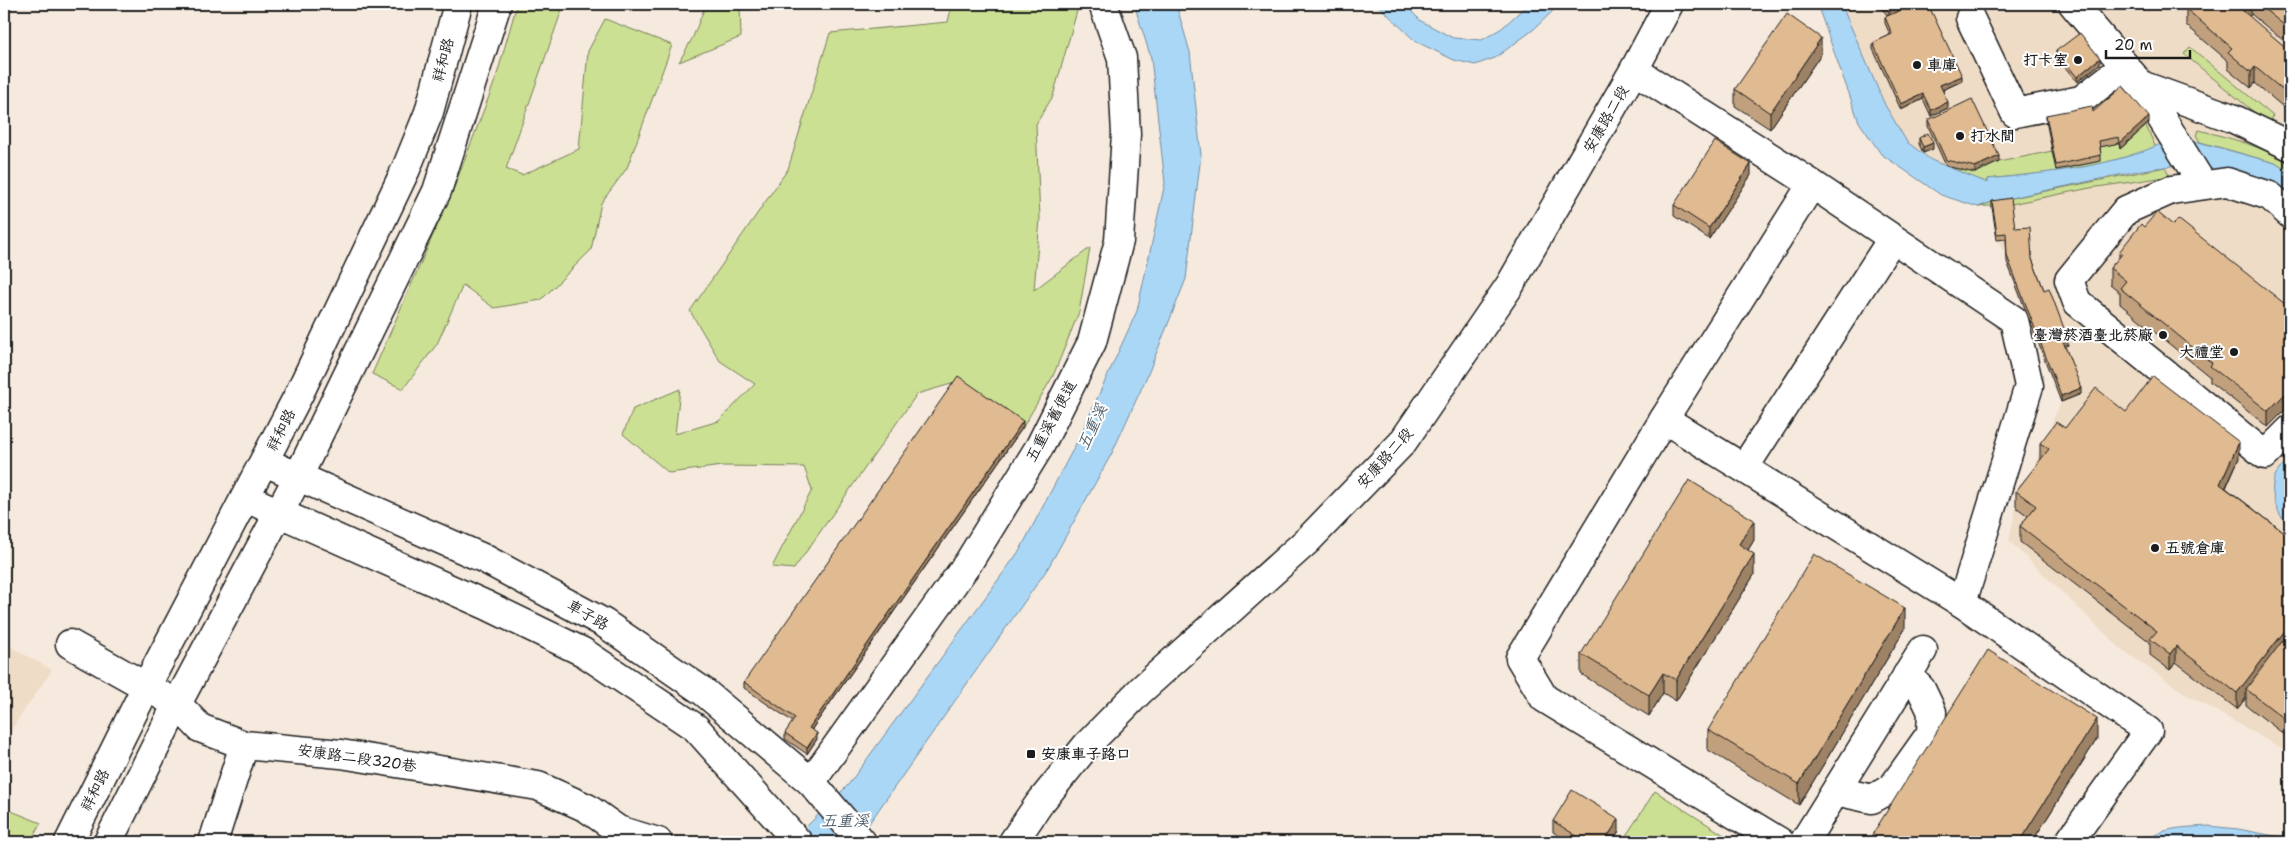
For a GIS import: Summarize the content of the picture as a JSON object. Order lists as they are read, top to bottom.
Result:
{
  "streets": {
    "main road": [
      "祥和路",
      "安康路二段",
      "五重溪舊便道",
      "車子路",
      "安康路二段320巷"
    ]
  },
  "crossings": [
    ["祥和路", "車子路"],
    ["祥和路", "安康路二段320巷"],
    ["五重溪舊便道", "車子路"]
  ],
  "water": ["五重溪"],
  "places": {
    "other": [
      "打卡室",
      "車庫",
      "打水間",
      "臺灣菸酒臺北菸廠",
      "大禮堂",
      "五號倉庫"
    ],
    "transit": ["安康車子路口"]
  },
  "scale_bar": "20 m"
}
